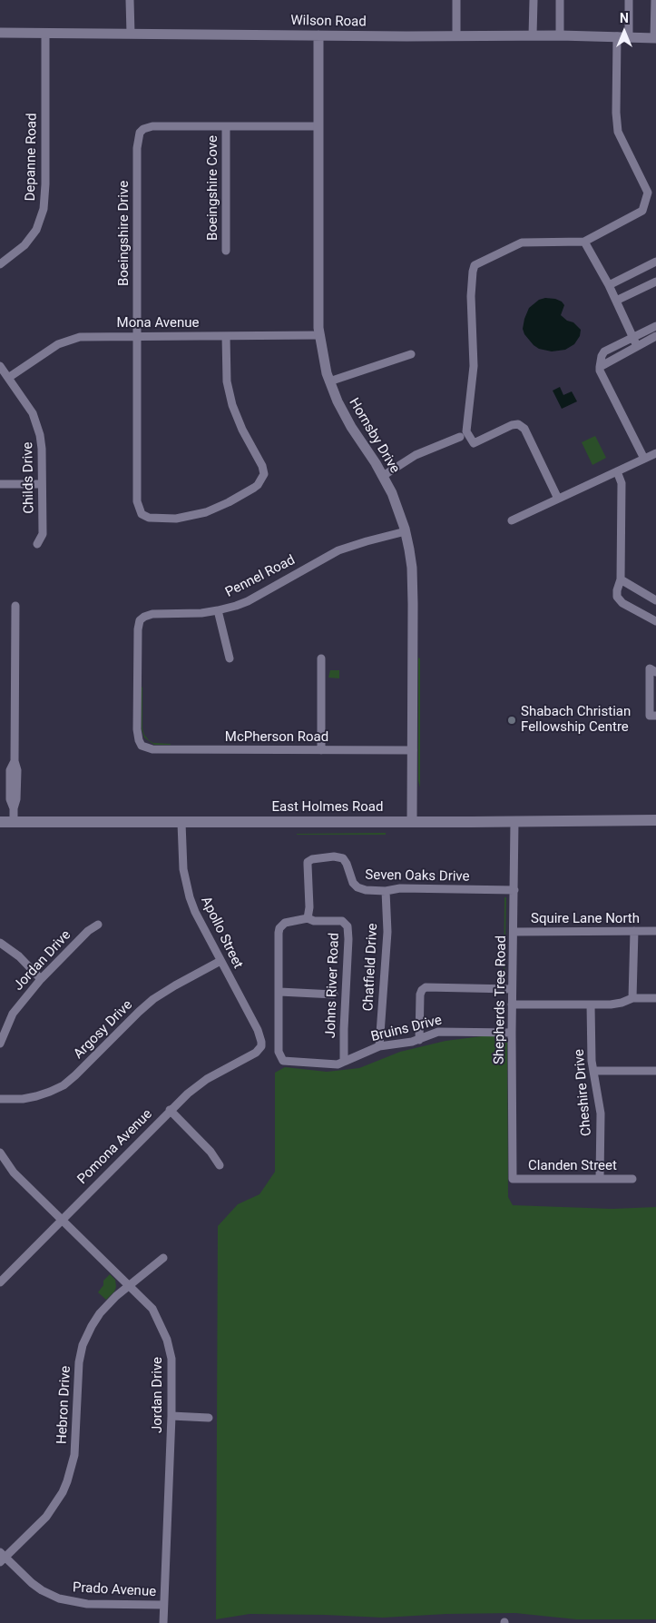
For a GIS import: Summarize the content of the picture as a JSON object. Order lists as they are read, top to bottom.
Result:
{
  "streets": {
    "main road": ["East Holmes Road"],
    "street": [
      "Wilson Road",
      "Depanne Road",
      "Boeingshire Cove",
      "Boeingshire Drive",
      "Mona Avenue",
      "Hornsby Drive",
      "Childs Drive",
      "Pennel Road",
      "McPherson Road",
      "Seven Oaks Drive",
      "Squire Lane North",
      "Apollo Street",
      "Jordan Drive",
      "Chatfield Drive",
      "Johns River Road",
      "Shepherds Tree Road",
      "Bruins Drive",
      "Argosy Drive",
      "Cheshire Drive",
      "Pomona Avenue",
      "Clanden Street",
      "Hebron Drive",
      "Prado Avenue"
    ]
  },
  "crossings": [
    ["Wilson Road", "Depanne Road"],
    ["Wilson Road", "Hornsby Drive"],
    ["Boeingshire Cove", "Boeingshire Drive"],
    ["Boeingshire Drive", "Mona Avenue"],
    ["Boeingshire Drive", "Hornsby Drive"],
    ["Mona Avenue", "Hornsby Drive"],
    ["Mona Avenue", "Childs Drive"],
    ["Hornsby Drive", "Pennel Road"],
    ["Hornsby Drive", "McPherson Road"],
    ["Hornsby Drive", "East Holmes Road"],
    ["Pennel Road", "McPherson Road"],
    ["East Holmes Road", "Apollo Street"],
    ["East Holmes Road", "Shepherds Tree Road"],
    ["Seven Oaks Drive", "Chatfield Drive"],
    ["Seven Oaks Drive", "Johns River Road"],
    ["Seven Oaks Drive", "Shepherds Tree Road"],
    ["Squire Lane North", "Shepherds Tree Road"],
    ["Apollo Street", "Argosy Drive"],
    ["Apollo Street", "Pomona Avenue"],
    ["Jordan Drive", "Pomona Avenue"],
    ["Jordan Drive", "Hebron Drive"],
    ["Jordan Drive", "Prado Avenue"],
    ["Chatfield Drive", "Bruins Drive"],
    ["Johns River Road", "Bruins Drive"],
    ["Shepherds Tree Road", "Bruins Drive"],
    ["Shepherds Tree Road", "Clanden Street"],
    ["Cheshire Drive", "Clanden Street"],
    ["Hebron Drive", "Prado Avenue"]
  ],
  "places": ["Shabach Christian Fellowship Centre"],
  "north": "top"
}
